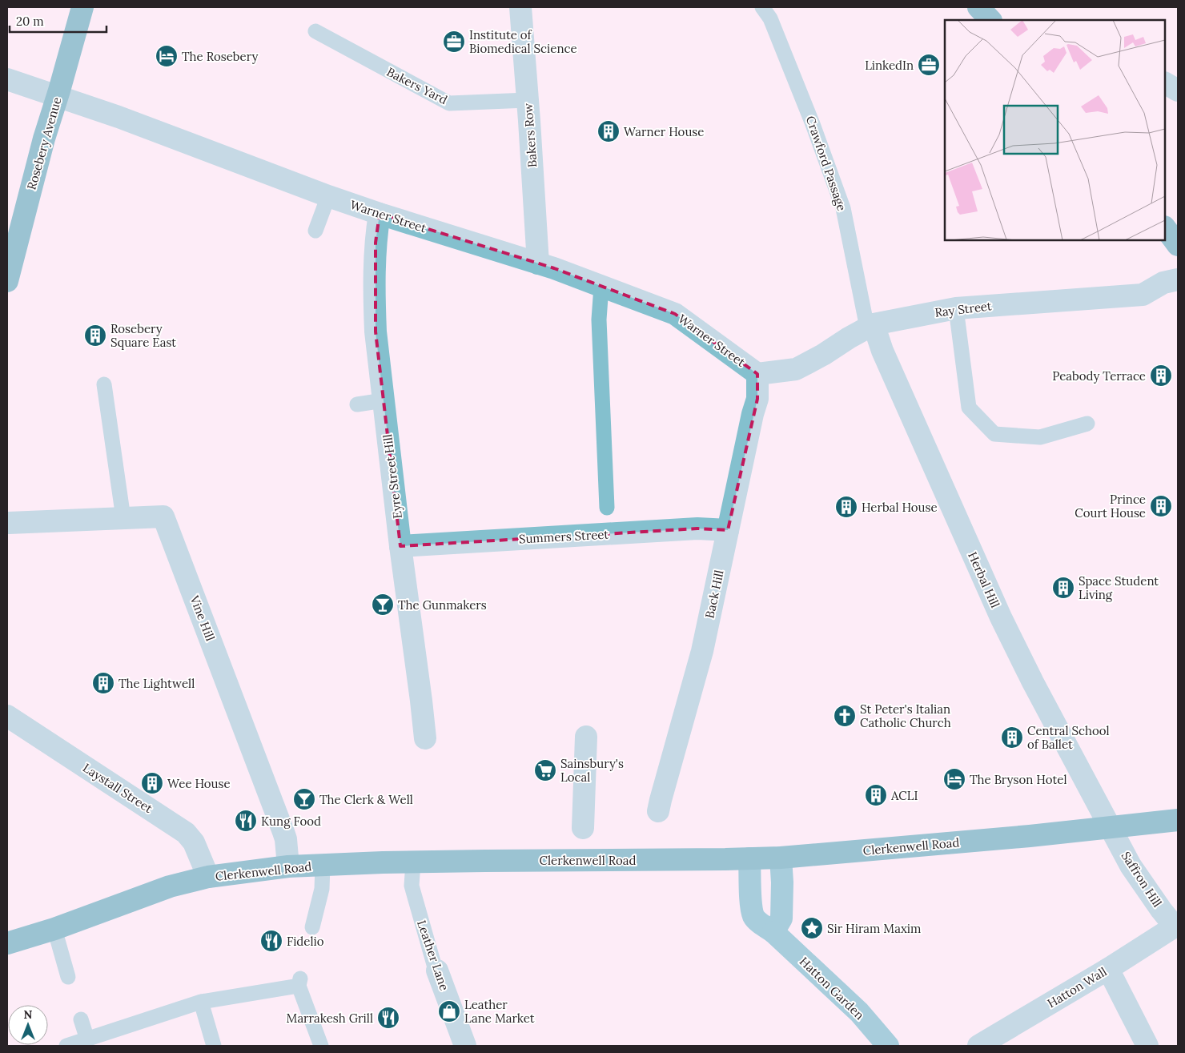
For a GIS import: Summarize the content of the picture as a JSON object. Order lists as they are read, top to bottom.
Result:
{
  "streets": {
    "main road": ["Rosebery Avenue", "Clerkenwell Road", "Hatton Garden"],
    "street": [
      "Bakers Row",
      "Warner Street",
      "Ray Street",
      "Eyre Street Hill",
      "Summers Street",
      "Herbal Hill",
      "Back Hill",
      "Vine Hill",
      "Laystall Street",
      "Saffron Hill",
      "Leather Lane",
      "Hatton Wall"
    ],
    "lane": ["Bakers Yard", "Crawford Passage"]
  },
  "crossings": [
    ["Bakers Yard", "Bakers Row"],
    ["Bakers Row", "Warner Street"],
    ["Crawford Passage", "Ray Street"],
    ["Crawford Passage", "Herbal Hill"],
    ["Warner Street", "Ray Street"],
    ["Warner Street", "Eyre Street Hill"],
    ["Warner Street", "Back Hill"],
    ["Ray Street", "Herbal Hill"],
    ["Ray Street", "Back Hill"],
    ["Eyre Street Hill", "Summers Street"],
    ["Summers Street", "Back Hill"],
    ["Herbal Hill", "Clerkenwell Road"],
    ["Herbal Hill", "Saffron Hill"],
    ["Vine Hill", "Clerkenwell Road"],
    ["Laystall Street", "Clerkenwell Road"],
    ["Clerkenwell Road", "Saffron Hill"],
    ["Clerkenwell Road", "Leather Lane"],
    ["Clerkenwell Road", "Hatton Garden"],
    ["Saffron Hill", "Hatton Wall"]
  ],
  "places": {
    "office": ["Institute of Biomedical Science", "LinkedIn"],
    "hotel": ["The Rosebery", "The Bryson Hotel"],
    "building": [
      "Warner House",
      "Rosebery Square East",
      "Peabody Terrace",
      "Prince Court House",
      "Herbal House",
      "Space Student Living",
      "The Lightwell",
      "Central School of Ballet",
      "Wee House",
      "ACLI"
    ],
    "bar": ["The Gunmakers", "The Clerk & Well"],
    "church": ["St Peter's Italian Catholic Church"],
    "supermarket": ["Sainsbury's Local"],
    "restaurant": ["Kung Food", "Fidelio", "Marrakesh Grill"],
    "place": ["Sir Hiram Maxim"],
    "shop": ["Leather Lane Market"]
  },
  "scale_bar": "20 m",
  "north": "top"
}
